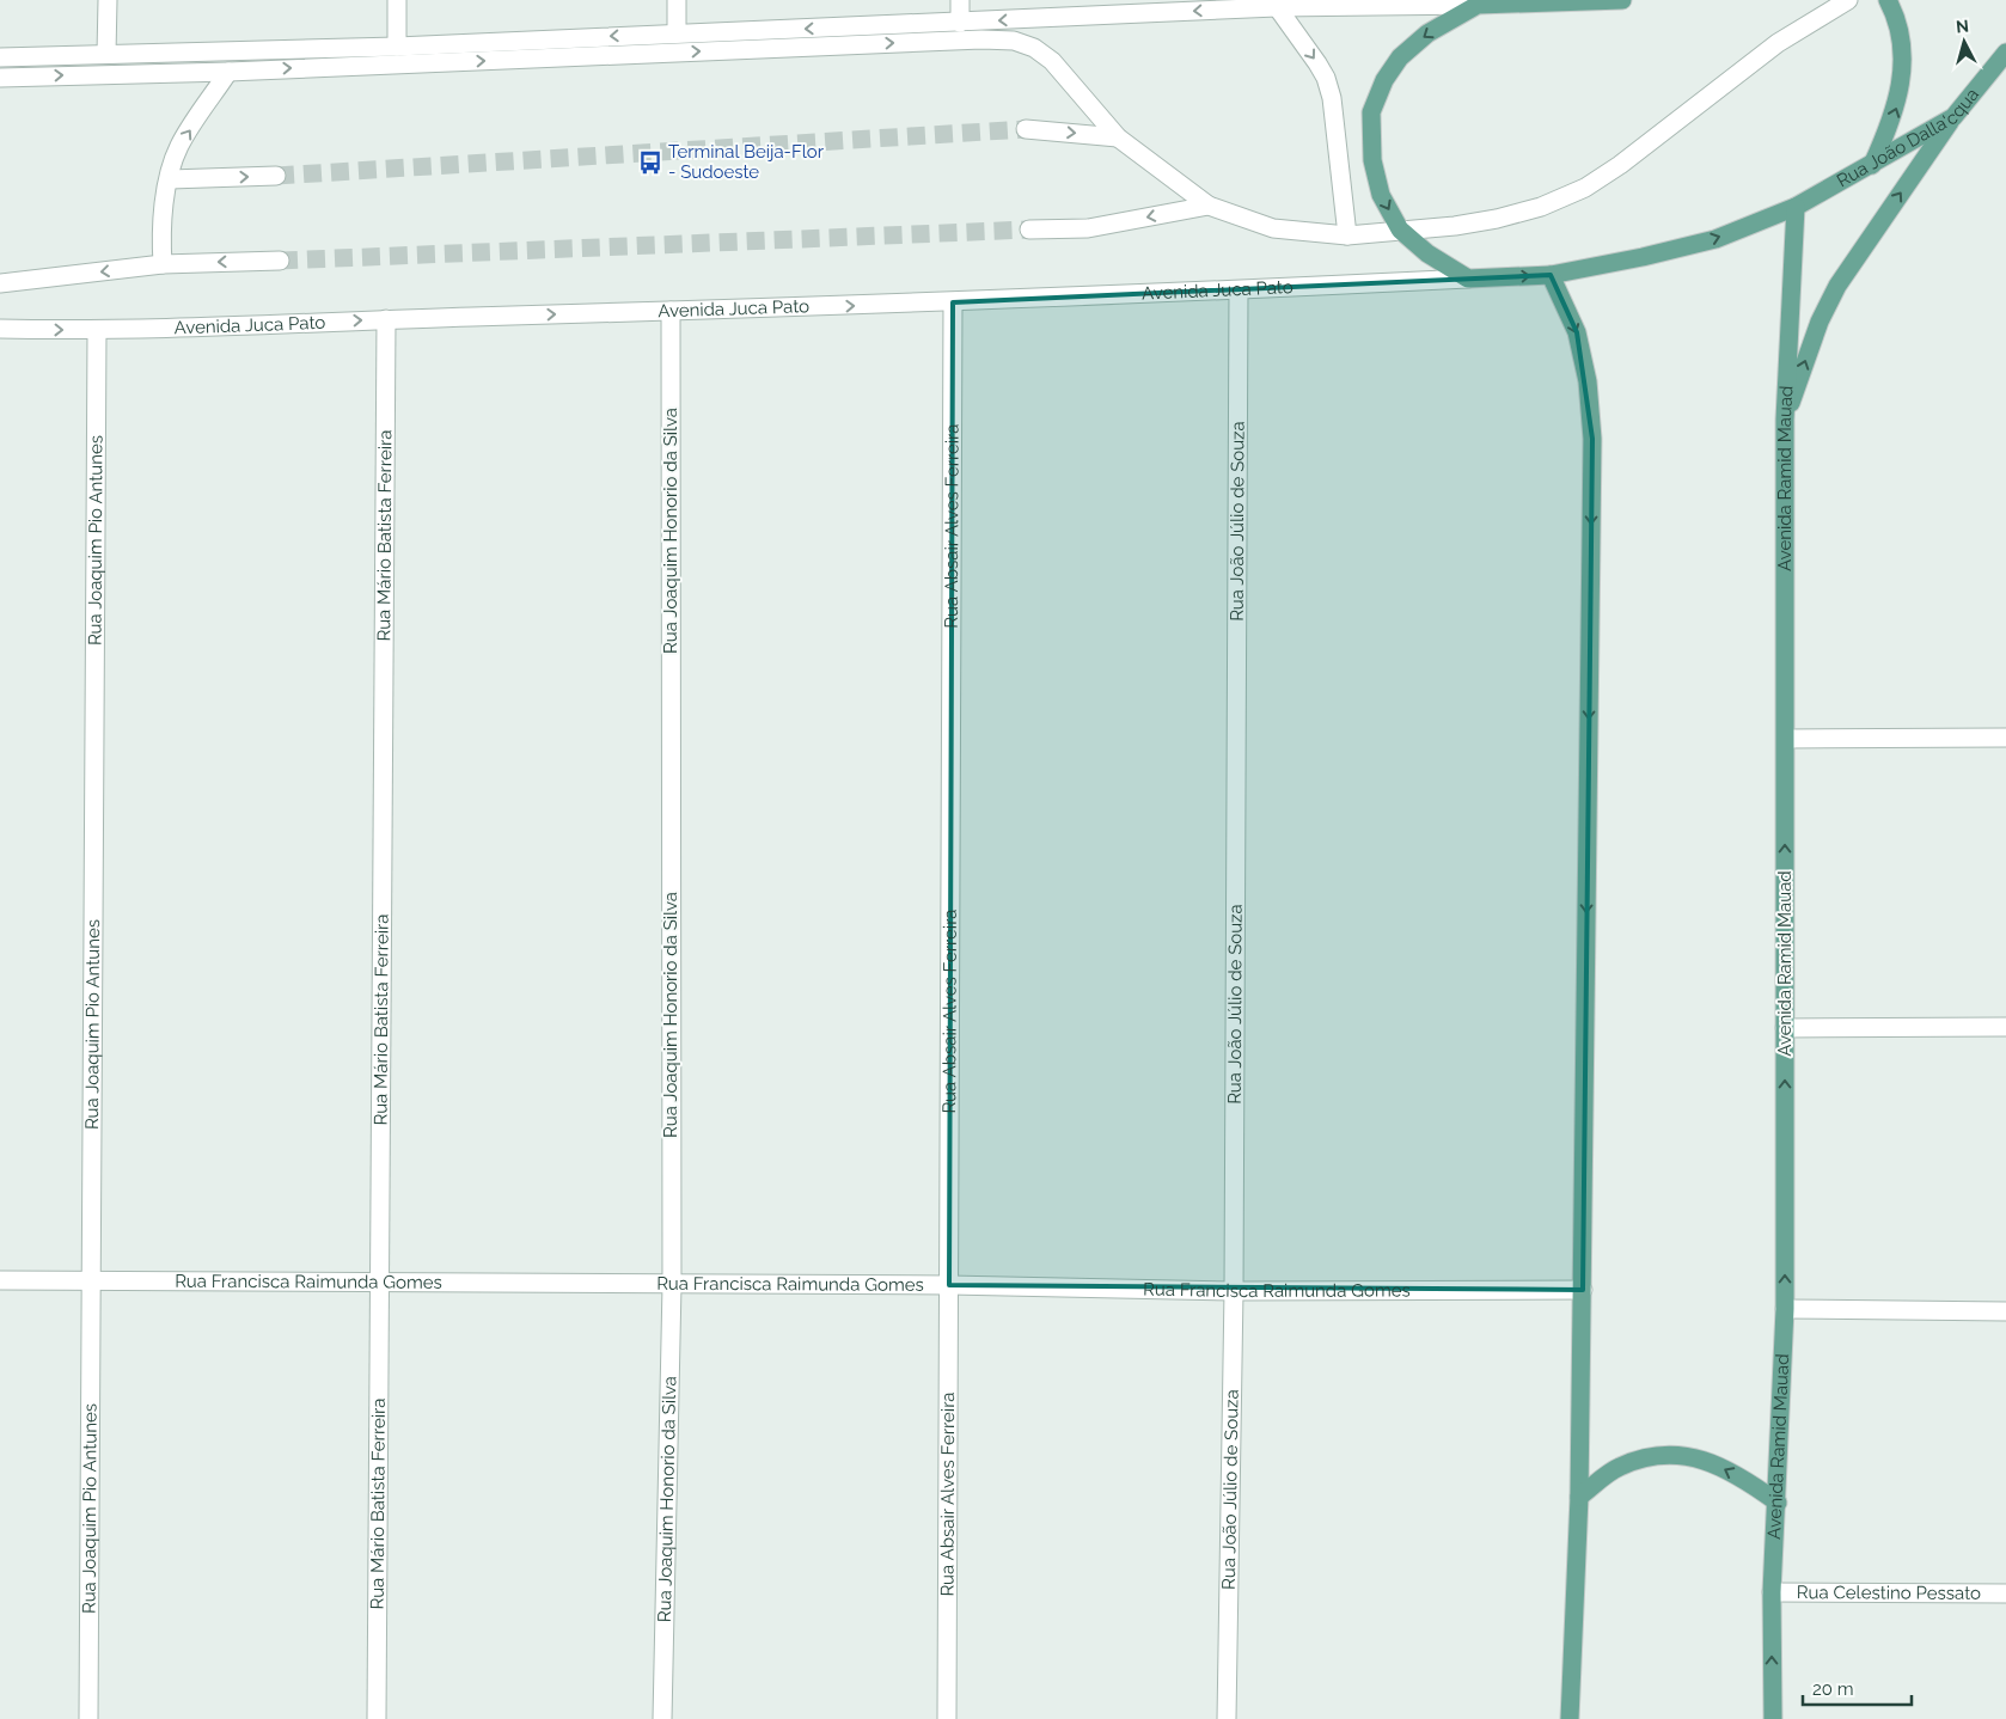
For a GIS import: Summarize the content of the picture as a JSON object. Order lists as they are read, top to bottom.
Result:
{
  "streets": {
    "main road": ["Rua João Dalla'cqua", "Avenida Ramid Mauad"],
    "street": [
      "Avenida Juca Pato",
      "Rua João Júlio de Souza",
      "Rua Absair Alves Ferreira",
      "Rua Joaquim Honorio da Silva",
      "Rua Mário Batista Ferreira",
      "Rua Joaquim Pio Antunes",
      "Rua Francisca Raimunda Gomes",
      "Rua Celestino Pessato"
    ]
  },
  "crossings": [
    ["Rua João Dalla'cqua", "Avenida Juca Pato"],
    ["Rua João Dalla'cqua", "Avenida Ramid Mauad"],
    ["Avenida Juca Pato", "Rua João Júlio de Souza"],
    ["Avenida Juca Pato", "Rua Absair Alves Ferreira"],
    ["Avenida Juca Pato", "Rua Joaquim Honorio da Silva"],
    ["Avenida Juca Pato", "Rua Mário Batista Ferreira"],
    ["Avenida Juca Pato", "Rua Joaquim Pio Antunes"],
    ["Avenida Ramid Mauad", "Rua Celestino Pessato"],
    ["Rua João Júlio de Souza", "Rua Francisca Raimunda Gomes"],
    ["Rua Absair Alves Ferreira", "Rua Francisca Raimunda Gomes"],
    ["Rua Joaquim Honorio da Silva", "Rua Francisca Raimunda Gomes"],
    ["Rua Mário Batista Ferreira", "Rua Francisca Raimunda Gomes"],
    ["Rua Joaquim Pio Antunes", "Rua Francisca Raimunda Gomes"]
  ],
  "one_way": ["Rua João Dalla'cqua", "Avenida Ramid Mauad"],
  "places": {
    "bus stop": ["Terminal Beija-Flor - Sudoeste"]
  },
  "scale_bar": "20 m",
  "north": "top"
}
